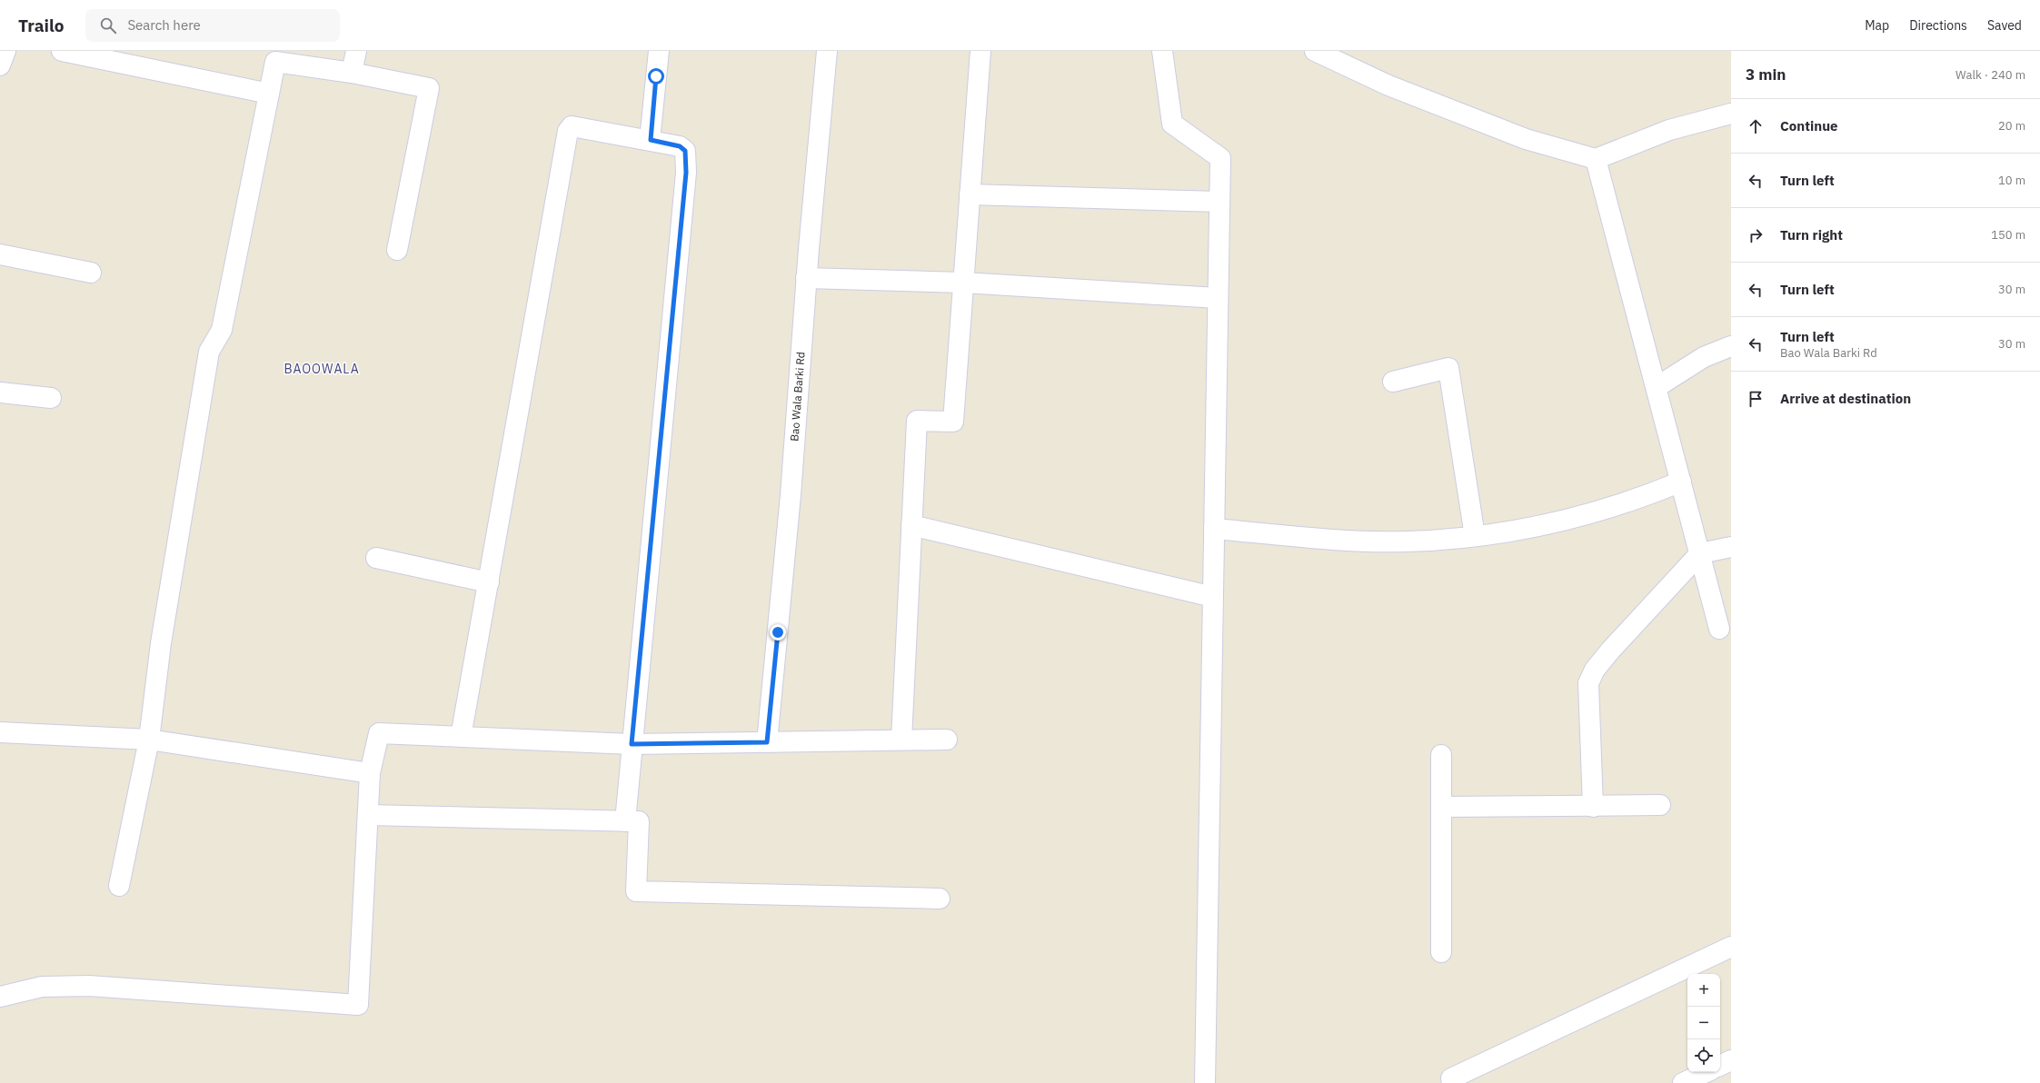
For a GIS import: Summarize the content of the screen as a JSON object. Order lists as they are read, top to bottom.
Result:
{
  "streets": {
    "street": ["Bao Wala Barki Rd"]
  },
  "districts": ["BAOOWALA"],
  "page": {
    "header": "Trailo",
    "search": "Search here",
    "nav": ["Map", "Directions", "Saved"],
    "heading": ["3 min", "Walk · 240 m"],
    "list": [
      ["Continue", "20 m"],
      ["Turn left", "10 m"],
      ["Turn right", "150 m"],
      ["Turn left", "30 m"],
      ["Turn left", "Bao Wala Barki Rd", "30 m"],
      "Arrive at destination"
    ],
    "map_buttons": ["+", "−"]
  }
}
